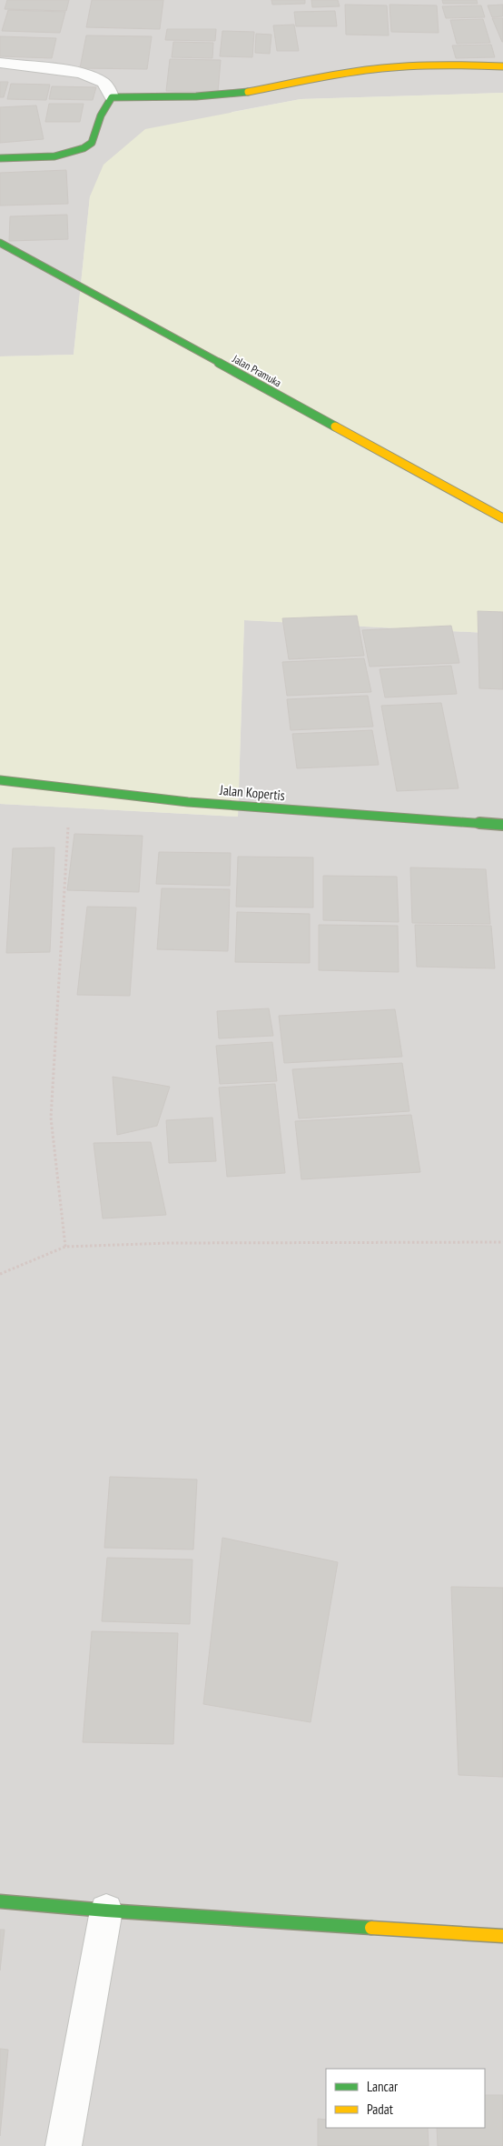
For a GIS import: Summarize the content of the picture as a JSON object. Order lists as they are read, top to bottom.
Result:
{
  "streets": {
    "street": ["Jalan Pramuka", "Jalan Kopertis"]
  },
  "legend": ["Lancar", "Padat"]
}
